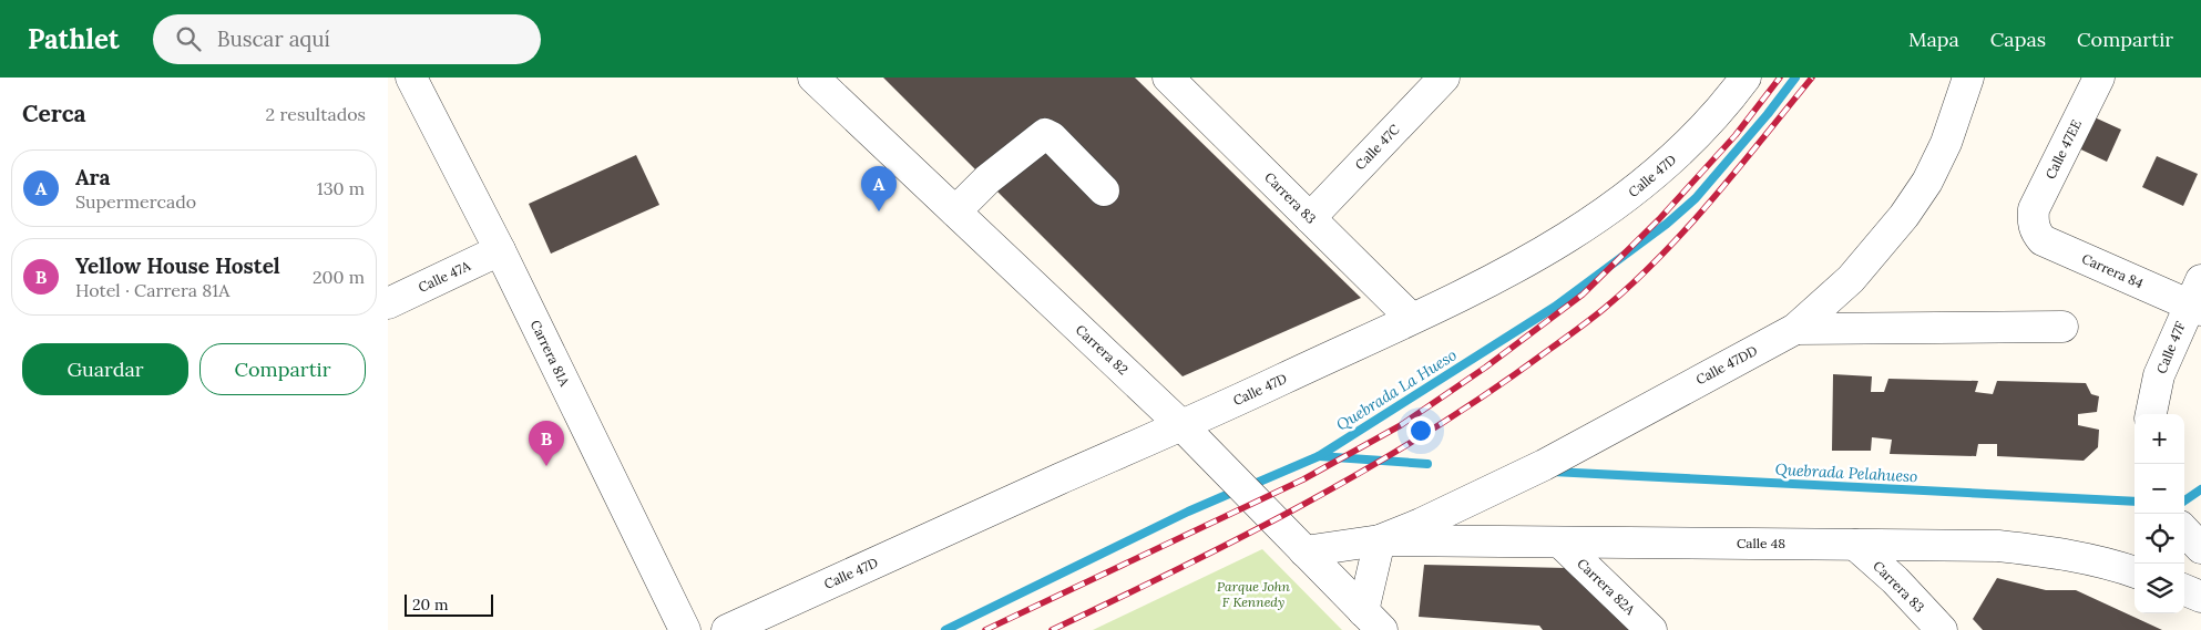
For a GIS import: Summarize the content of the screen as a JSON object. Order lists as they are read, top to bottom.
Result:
{
  "streets": {
    "street": [
      "Calle 47C",
      "Calle 47EE",
      "Calle 47D",
      "Carrera 83",
      "Carrera 84",
      "Calle 47A",
      "Calle 47F",
      "Carrera 82",
      "Carrera 81A",
      "Calle 47DD",
      "Calle 48",
      "Carrera 82A"
    ]
  },
  "crossings": [
    ["Calle 47C", "Carrera 83"],
    ["Calle 47EE", "Carrera 84"],
    ["Calle 47D", "Carrera 83"],
    ["Calle 47D", "Carrera 82"],
    ["Carrera 83", "Calle 48"],
    ["Carrera 84", "Calle 47F"],
    ["Calle 47A", "Carrera 81A"],
    ["Carrera 82", "Calle 47DD"],
    ["Calle 47DD", "Calle 48"],
    ["Calle 48", "Carrera 82A"]
  ],
  "water": ["Quebrada La Hueso", "Quebrada Pelahueso"],
  "parks": ["Parque John F Kennedy"],
  "scale_bar": "20 m",
  "page": {
    "header": "Pathlet",
    "search": "Buscar aquí",
    "nav": ["Mapa", "Capas", "Compartir"],
    "heading": ["Cerca", "2 resultados"],
    "list": [
      {
        "mark": "A",
        "name": "Ara",
        "note": "Supermercado",
        "value": "130 m"
      },
      {
        "mark": "B",
        "name": "Yellow House Hostel",
        "note": "Hotel · Carrera 81A",
        "value": "200 m"
      }
    ],
    "pins": ["A", "B"],
    "buttons": ["Guardar", "Compartir"],
    "map_buttons": ["+", "−"],
    "scale": "20 m"
  }
}
